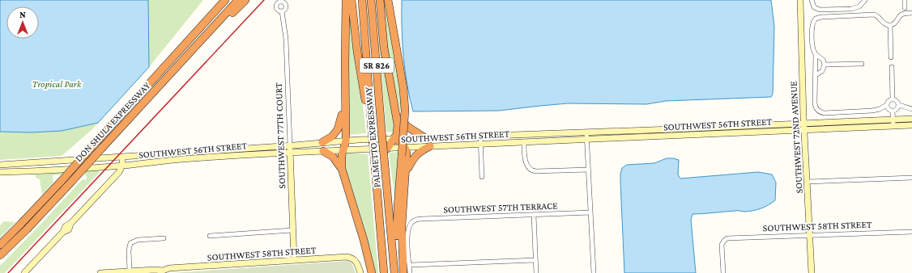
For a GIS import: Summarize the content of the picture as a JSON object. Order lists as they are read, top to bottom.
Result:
{
  "streets": {
    "highway": ["SR 826", "DON SHULA EXPRESSWAY", "PALMETTO EXPRESSWAY"],
    "main road": [
      "SOUTHWEST 56TH STREET",
      "SOUTHWEST 77TH COURT",
      "SOUTHWEST 72ND AVENUE",
      "SOUTHWEST 58TH STREET"
    ],
    "street": ["SOUTHWEST 57TH TERRACE"]
  },
  "crossings": [
    ["SOUTHWEST 56TH STREET", "SOUTHWEST 77TH COURT"],
    ["SOUTHWEST 56TH STREET", "SOUTHWEST 72ND AVENUE"],
    ["SOUTHWEST 77TH COURT", "SOUTHWEST 58TH STREET"],
    ["SOUTHWEST 72ND AVENUE", "SOUTHWEST 58TH STREET"]
  ],
  "parks": ["Tropical Park"],
  "north": "top"
}
